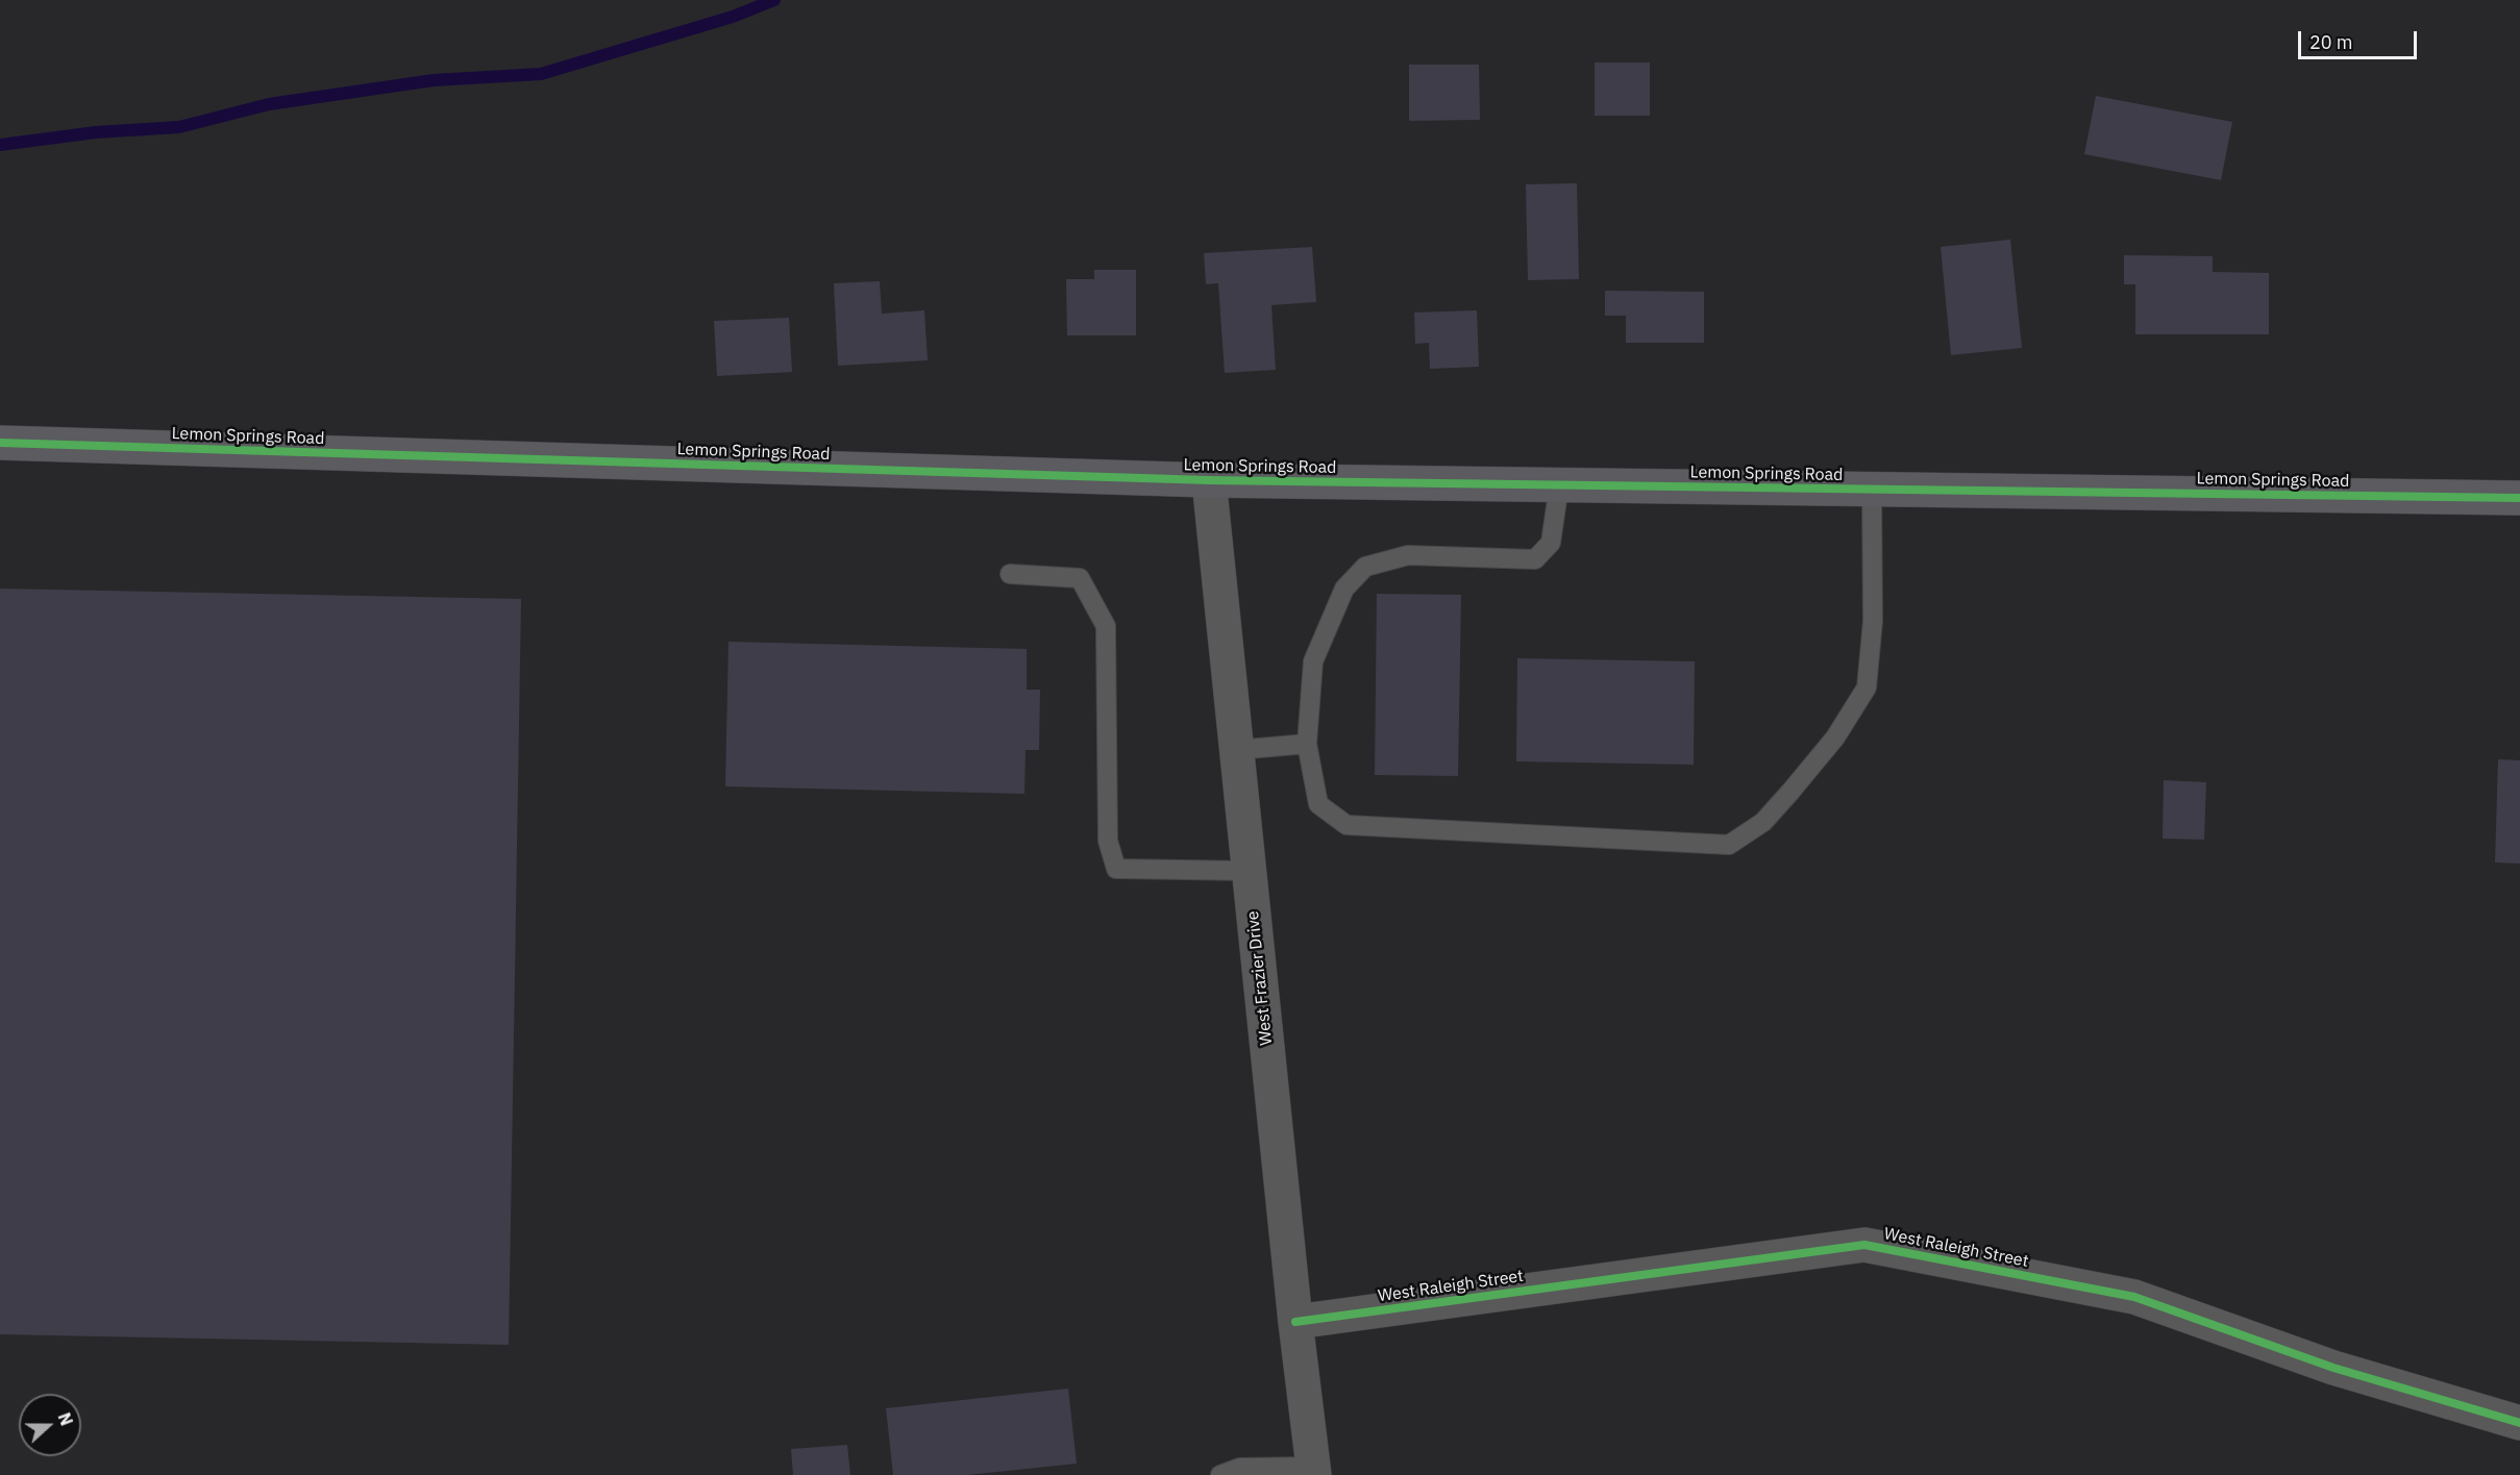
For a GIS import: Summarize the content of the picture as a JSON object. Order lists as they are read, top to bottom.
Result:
{
  "streets": {
    "street": ["Lemon Springs Road", "West Frazier Drive", "West Raleigh Street"]
  },
  "crossings": [
    ["Lemon Springs Road", "West Frazier Drive"],
    ["West Frazier Drive", "West Raleigh Street"]
  ],
  "scale_bar": "20 m",
  "north": "right"
}
